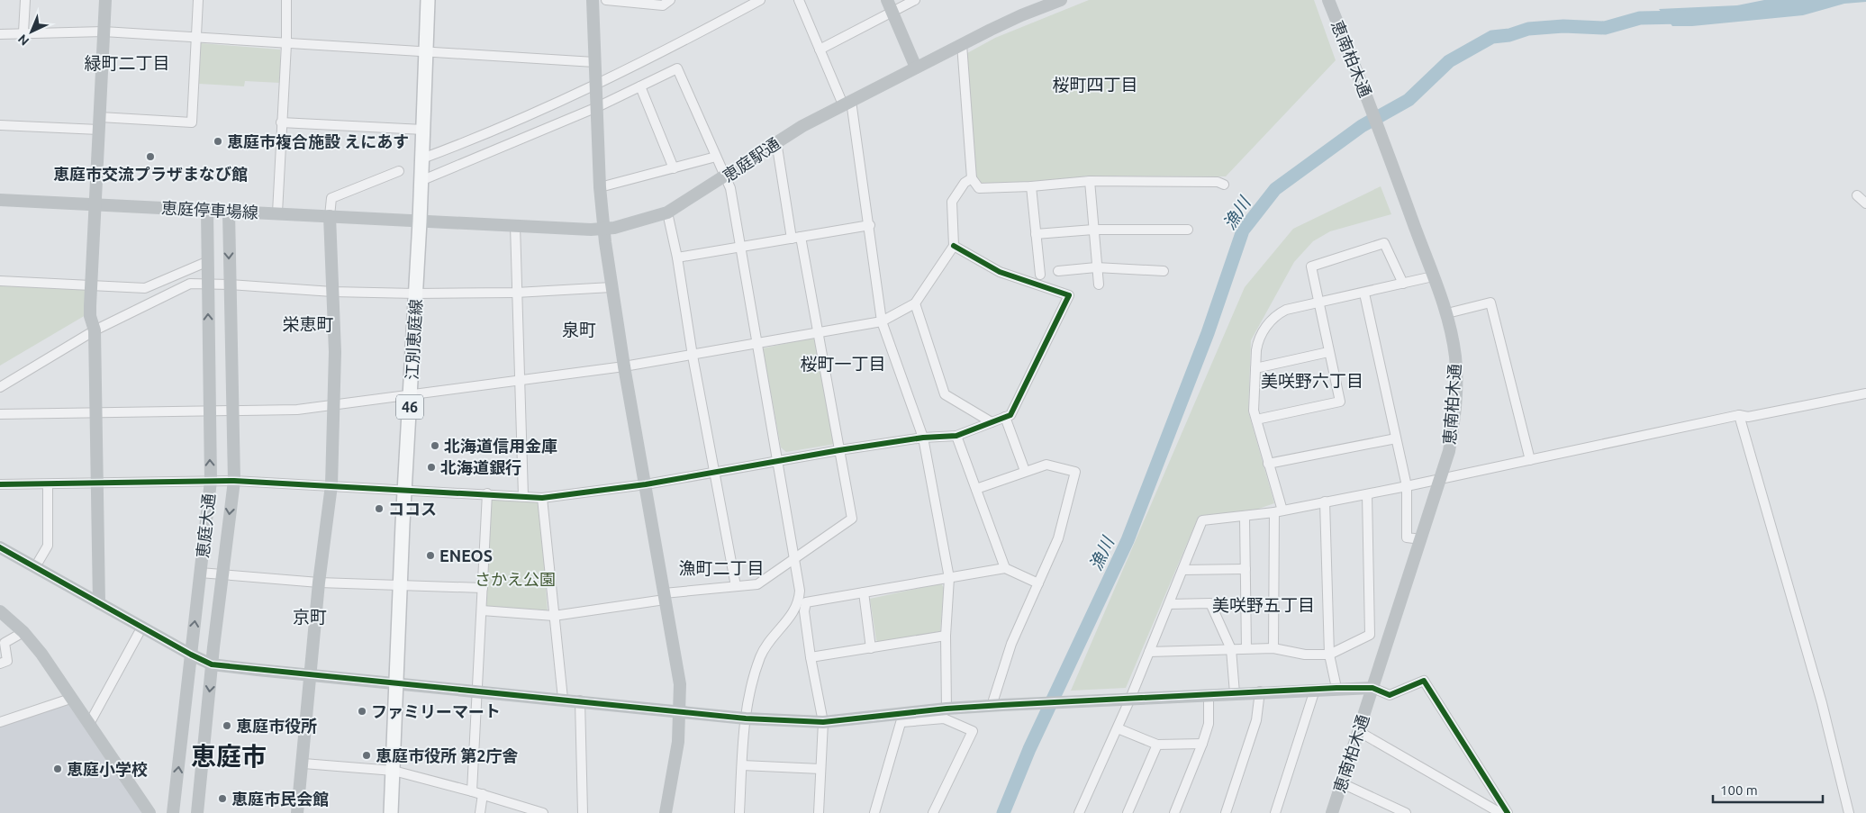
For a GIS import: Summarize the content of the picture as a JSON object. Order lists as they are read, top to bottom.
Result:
{
  "streets": {
    "main road": ["江別恵庭線", "46"],
    "street": [
      "恵南柏木通",
      "恵庭駅通",
      "恵庭停車場線",
      "恵庭大通"
    ]
  },
  "crossings": [
    ["恵庭駅通", "恵庭停車場線"],
    ["恵庭駅通", "江別恵庭線"],
    ["恵庭停車場線", "江別恵庭線"],
    ["恵庭停車場線", "恵庭大通"]
  ],
  "districts": [
    "緑町二丁目",
    "桜町四丁目",
    "栄恵町",
    "泉町",
    "桜町一丁目",
    "美咲野六丁目",
    "漁町二丁目",
    "美咲野五丁目",
    "京町",
    "恵庭市"
  ],
  "water": ["漁川"],
  "parks": ["さかえ公園"],
  "places": [
    "恵庭市複合施設 えにあす",
    "恵庭市交流プラザまなび館",
    "北海道信用金庫",
    "北海道銀行",
    "ココス",
    "ENEOS",
    "ファミリーマート",
    "恵庭市役所",
    "恵庭市役所 第2庁舎",
    "恵庭小学校",
    "恵庭市民会館"
  ],
  "scale_bar": "100 m",
  "north": "bottom left"
}
